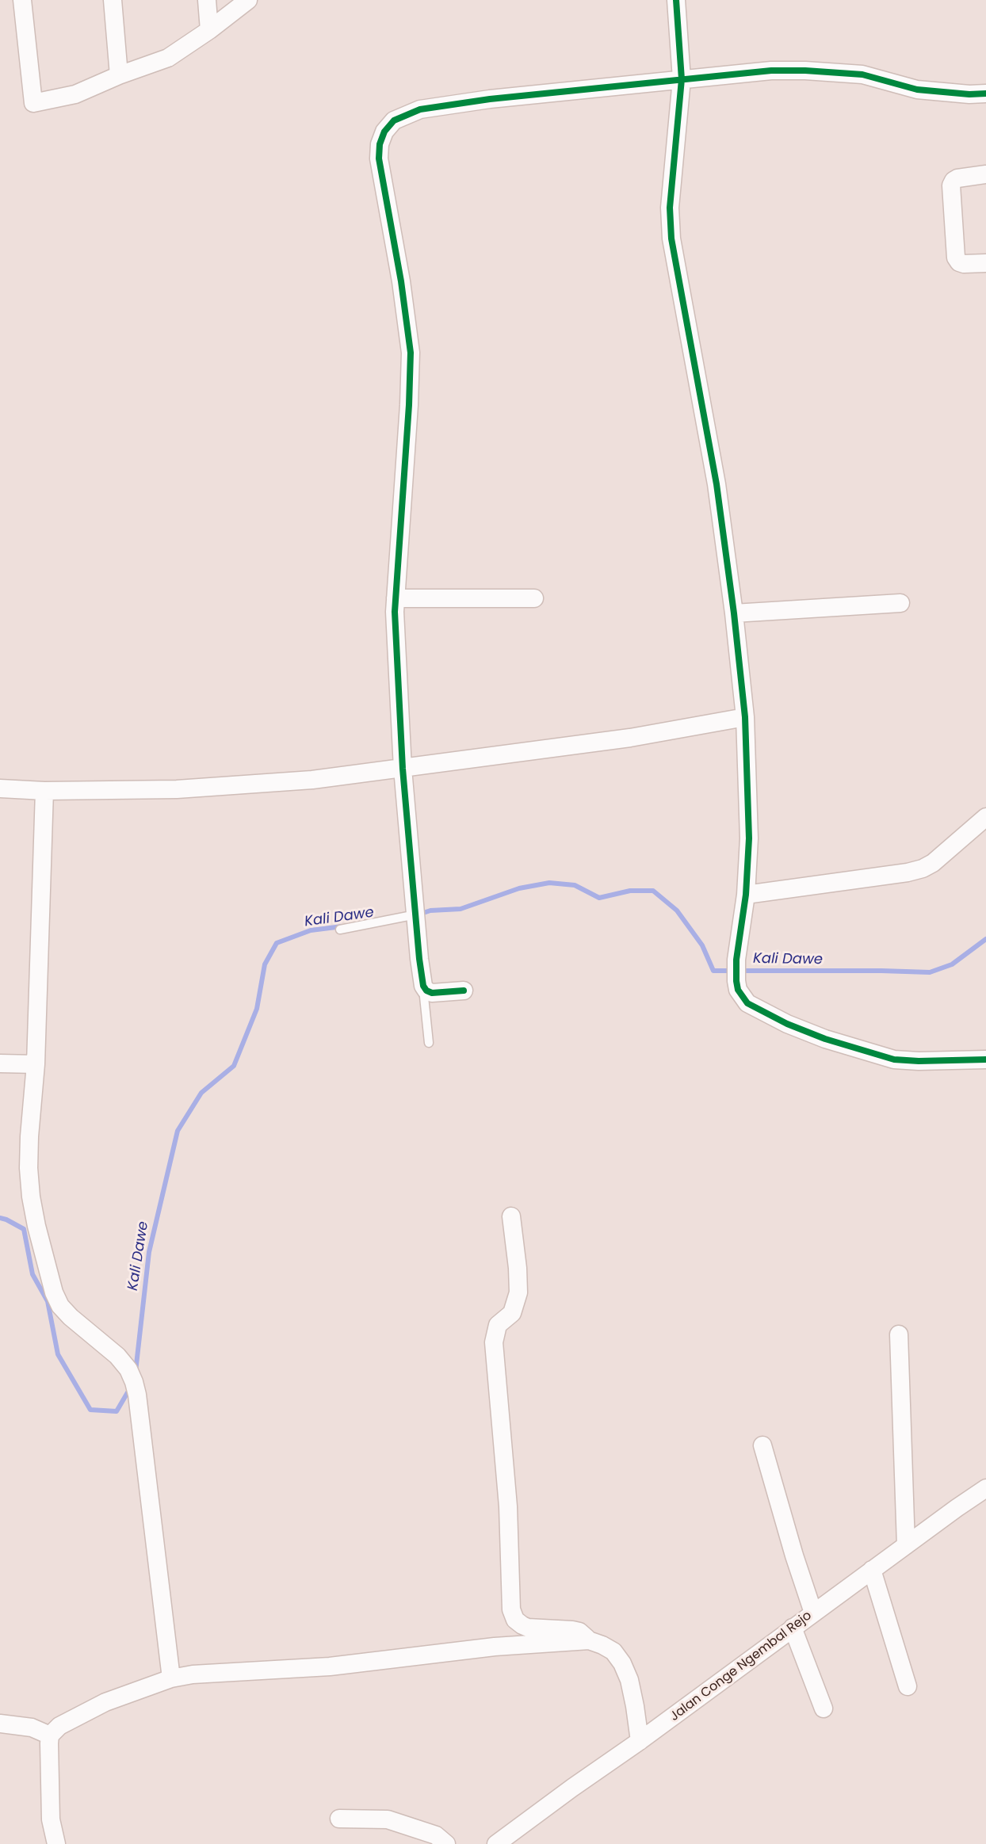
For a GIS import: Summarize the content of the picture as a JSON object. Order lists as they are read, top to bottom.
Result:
{
  "streets": {
    "street": ["Jalan Conge Ngembal Rejo"]
  },
  "water": ["Kali Dawe"]
}
